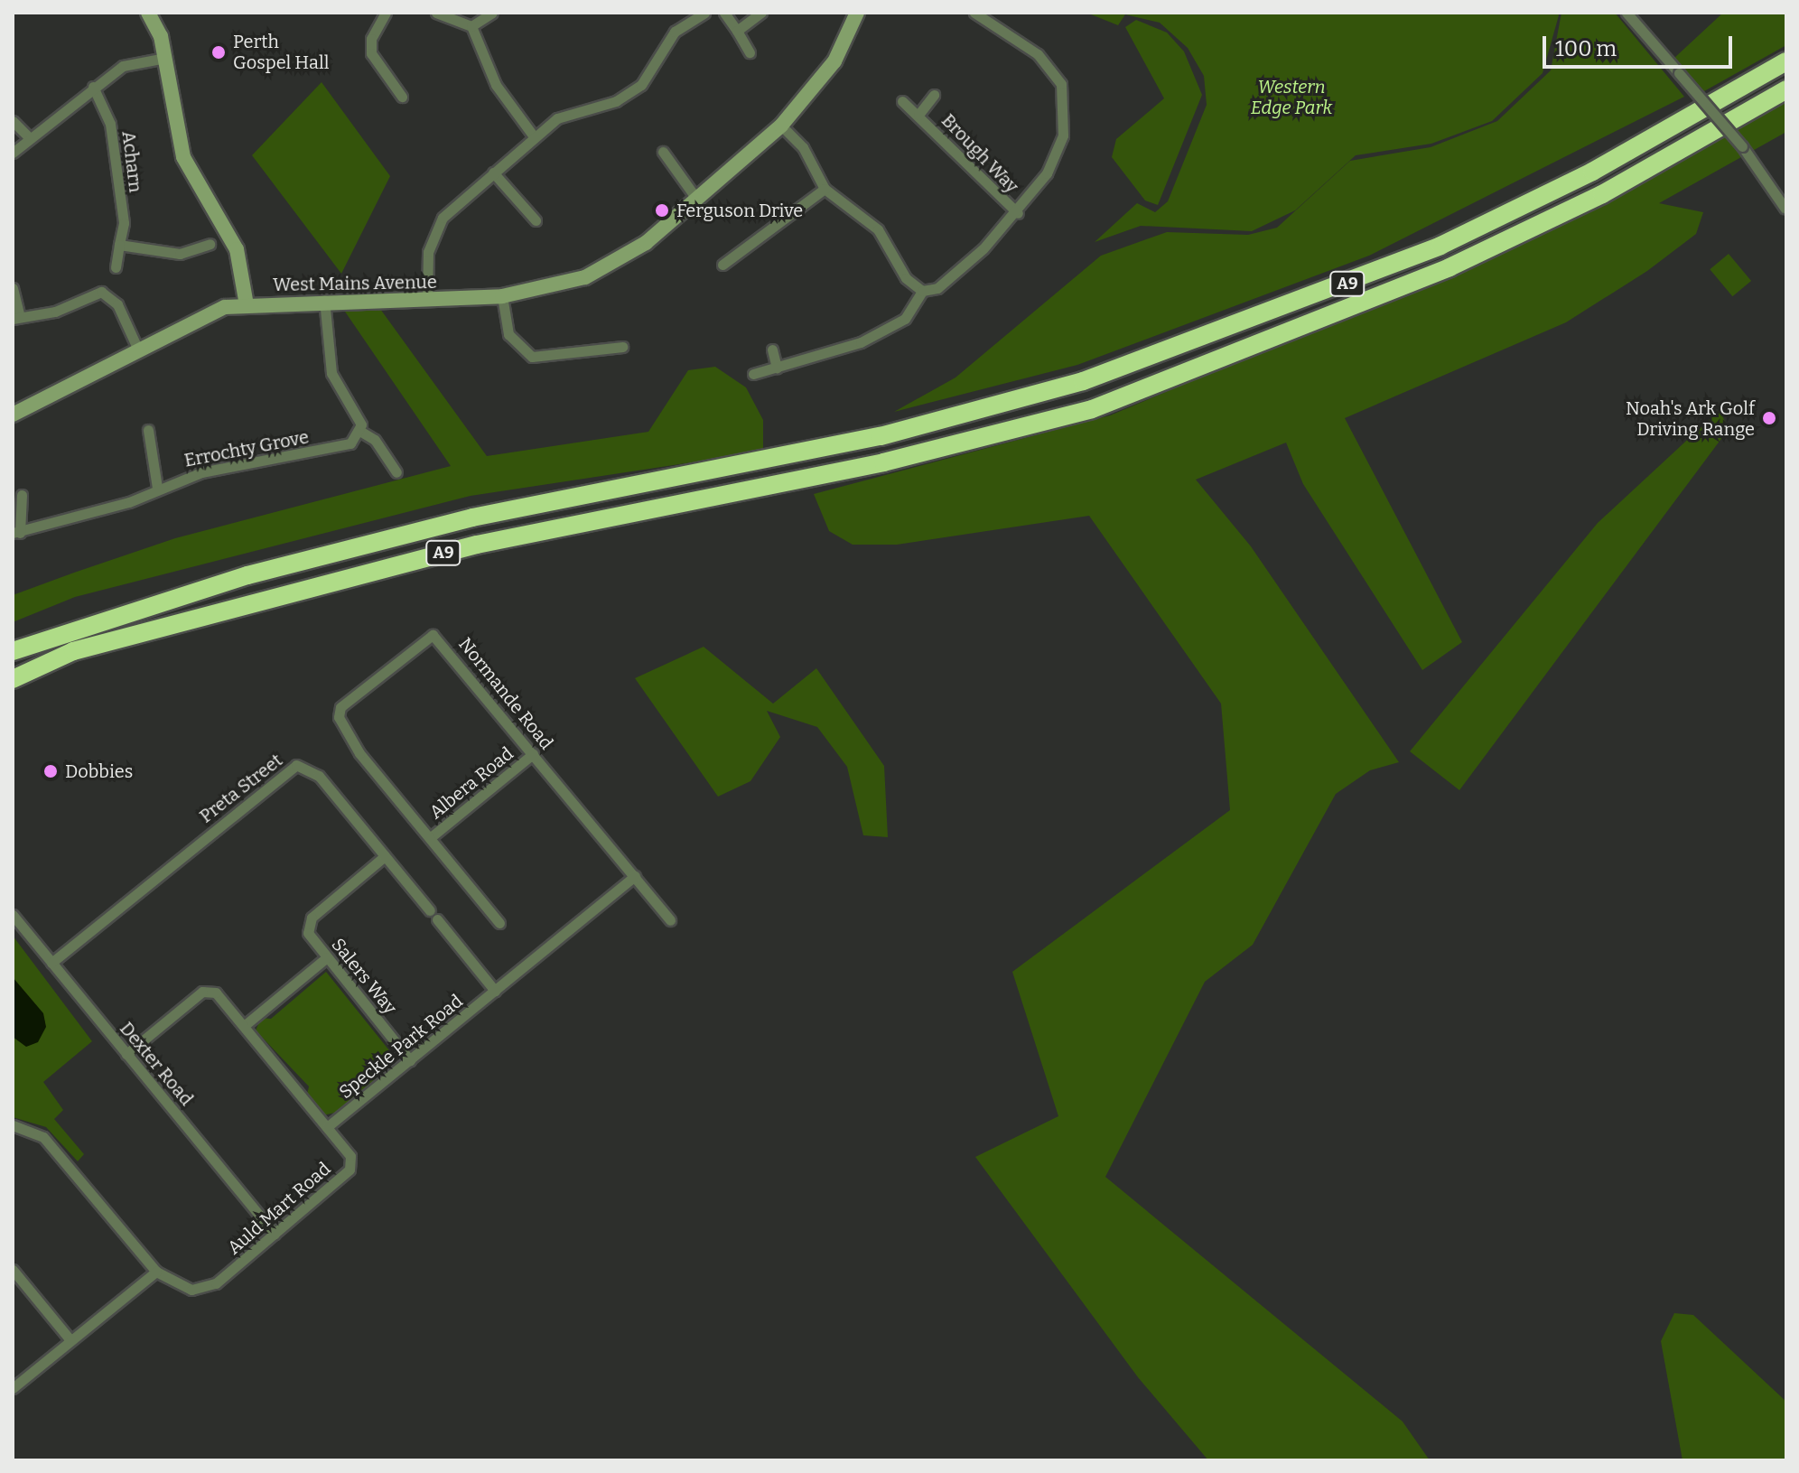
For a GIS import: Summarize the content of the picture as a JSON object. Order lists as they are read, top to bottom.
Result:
{
  "streets": {
    "highway": ["A9"],
    "street": [
      "Brough Way",
      "Acharn",
      "West Mains Avenue",
      "Errochty Grove",
      "Normande Road",
      "Albera Road",
      "Preta Street",
      "Salers Way",
      "Speckle Park Road",
      "Dexter Road",
      "Auld Mart Road"
    ]
  },
  "crossings": [
    ["Normande Road", "Albera Road"],
    ["Normande Road", "Speckle Park Road"],
    ["Preta Street", "Salers Way"],
    ["Preta Street", "Dexter Road"],
    ["Salers Way", "Speckle Park Road"],
    ["Speckle Park Road", "Auld Mart Road"],
    ["Dexter Road", "Auld Mart Road"]
  ],
  "parks": ["Western Edge Park"],
  "places": [
    "Perth Gospel Hall",
    "Ferguson Drive",
    "Noah's Ark Golf Driving Range",
    "Dobbies"
  ],
  "scale_bar": "100 m"
}
